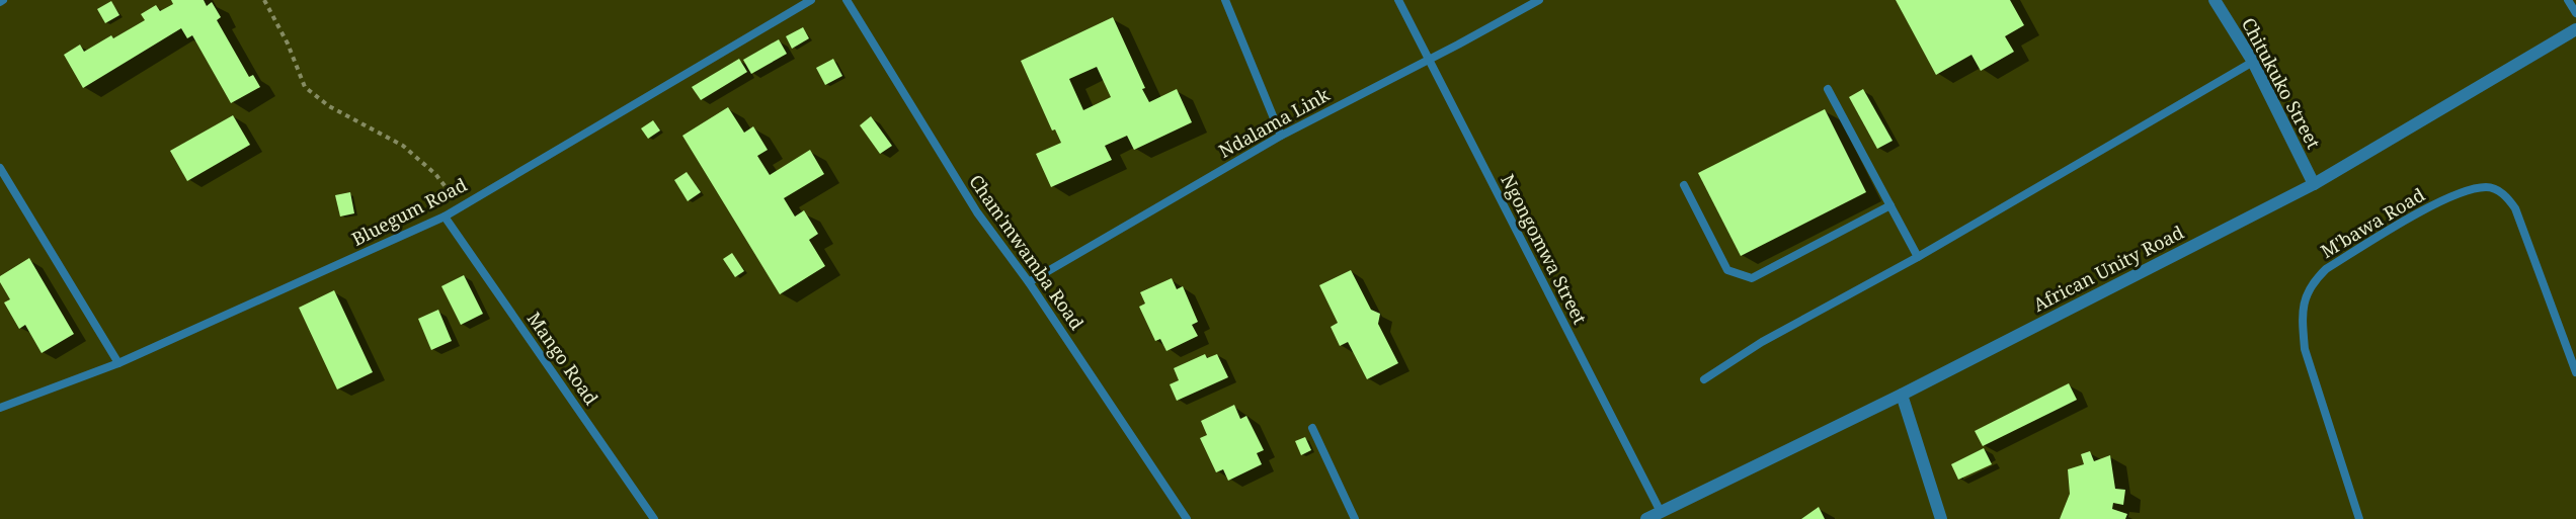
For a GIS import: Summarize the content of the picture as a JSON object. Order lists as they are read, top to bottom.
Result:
{
  "streets": {
    "street": ["Chitukuko Street", "African Unity Road"],
    "lane": [
      "Ndalama Link",
      "Bluegum Road",
      "M'bawa Road",
      "Ngongomwa Street",
      "Cham'mwamba Road",
      "Mango Road"
    ]
  },
  "crossings": [
    ["Chitukuko Street", "African Unity Road"],
    ["Ndalama Link", "Ngongomwa Street"],
    ["Ndalama Link", "Cham'mwamba Road"],
    ["Bluegum Road", "Mango Road"],
    ["Ngongomwa Street", "African Unity Road"]
  ]
}
